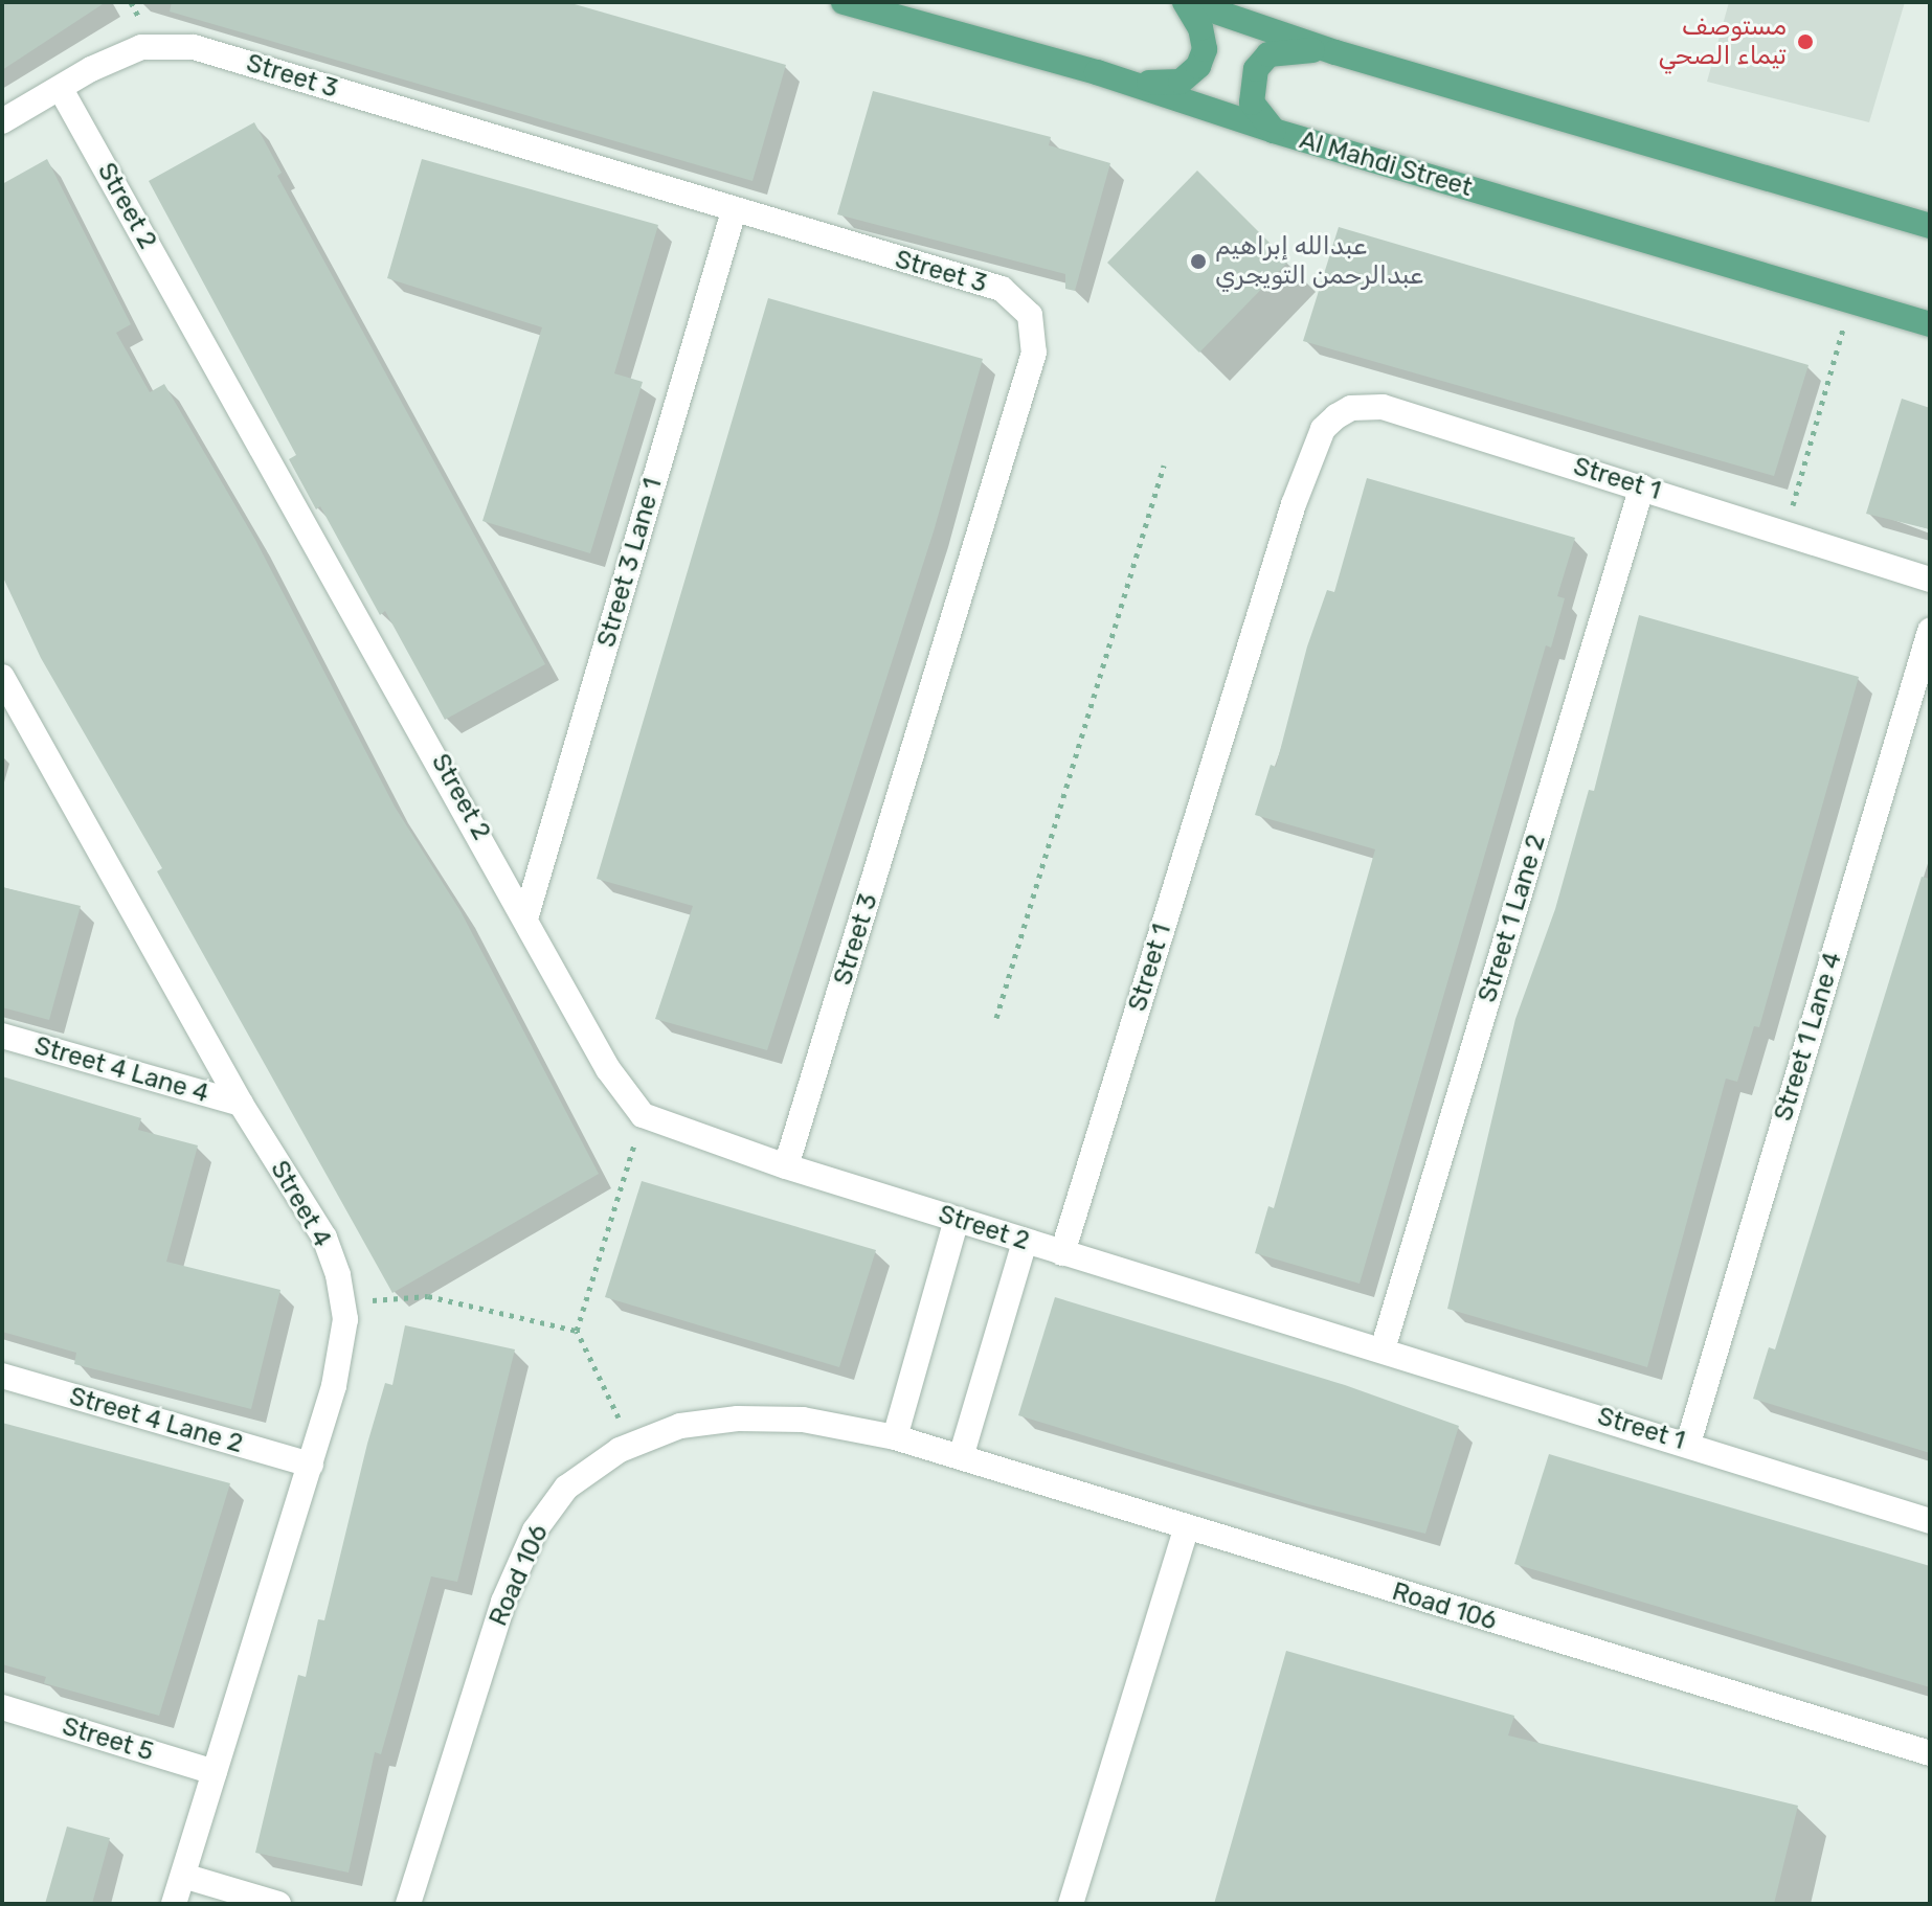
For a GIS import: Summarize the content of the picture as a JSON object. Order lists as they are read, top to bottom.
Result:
{
  "streets": {
    "main road": ["Al Mahdi Street"],
    "street": [
      "Street 3",
      "Street 2",
      "Street 1",
      "Street 3 Lane 1",
      "Street 1 Lane 2",
      "Street 1 Lane 4",
      "Street 4 Lane 4",
      "Street 4",
      "Street 4 Lane 2",
      "Road 106",
      "Street 5"
    ]
  },
  "crossings": [
    ["Street 3", "Street 2"],
    ["Street 3", "Street 3 Lane 1"],
    ["Street 2", "Street 1"],
    ["Street 2", "Street 3 Lane 1"],
    ["Street 1", "Street 1 Lane 2"],
    ["Street 1", "Street 1 Lane 4"],
    ["Street 4 Lane 4", "Street 4"],
    ["Street 4", "Street 4 Lane 2"],
    ["Street 4", "Street 5"]
  ],
  "places": ["مستوصف تيماء الصحي", "عبدالله إبراهيم عبدالرحمن التويجري"]
}
